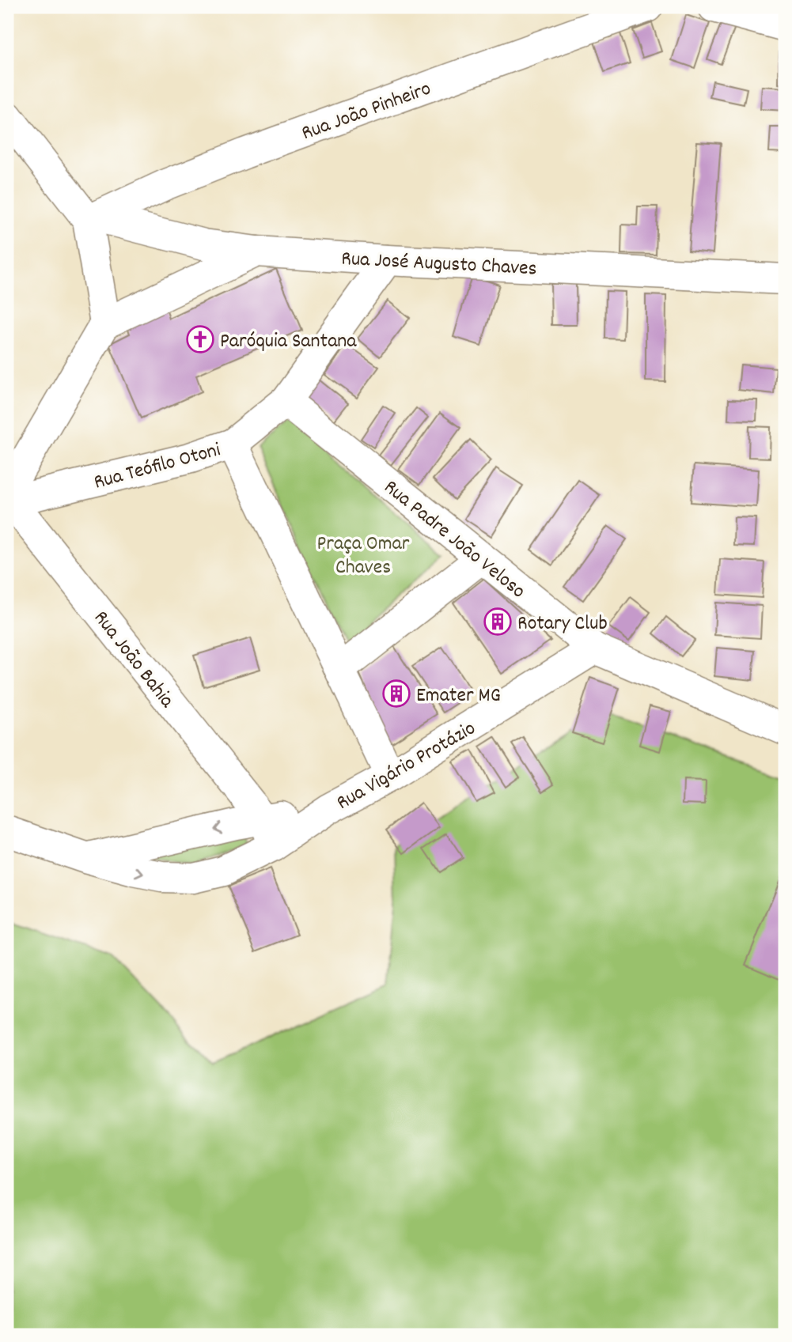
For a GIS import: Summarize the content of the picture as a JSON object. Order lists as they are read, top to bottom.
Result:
{
  "streets": {
    "street": [
      "Rua João Pinheiro",
      "Rua José Augusto Chaves",
      "Rua Teófilo Otoni",
      "Rua Padre João Veloso",
      "Rua João Bahia",
      "Rua Vigário Protázio"
    ]
  },
  "crossings": [
    ["Rua João Pinheiro", "Rua José Augusto Chaves"],
    ["Rua José Augusto Chaves", "Rua Teófilo Otoni"],
    ["Rua Teófilo Otoni", "Rua Padre João Veloso"],
    ["Rua Teófilo Otoni", "Rua João Bahia"],
    ["Rua Padre João Veloso", "Rua Vigário Protázio"],
    ["Rua João Bahia", "Rua Vigário Protázio"]
  ],
  "parks": ["Praça Omar Chaves"],
  "places": {
    "church": ["Paróquia Santana"],
    "building": ["Rotary Club", "Emater MG"]
  }
}
